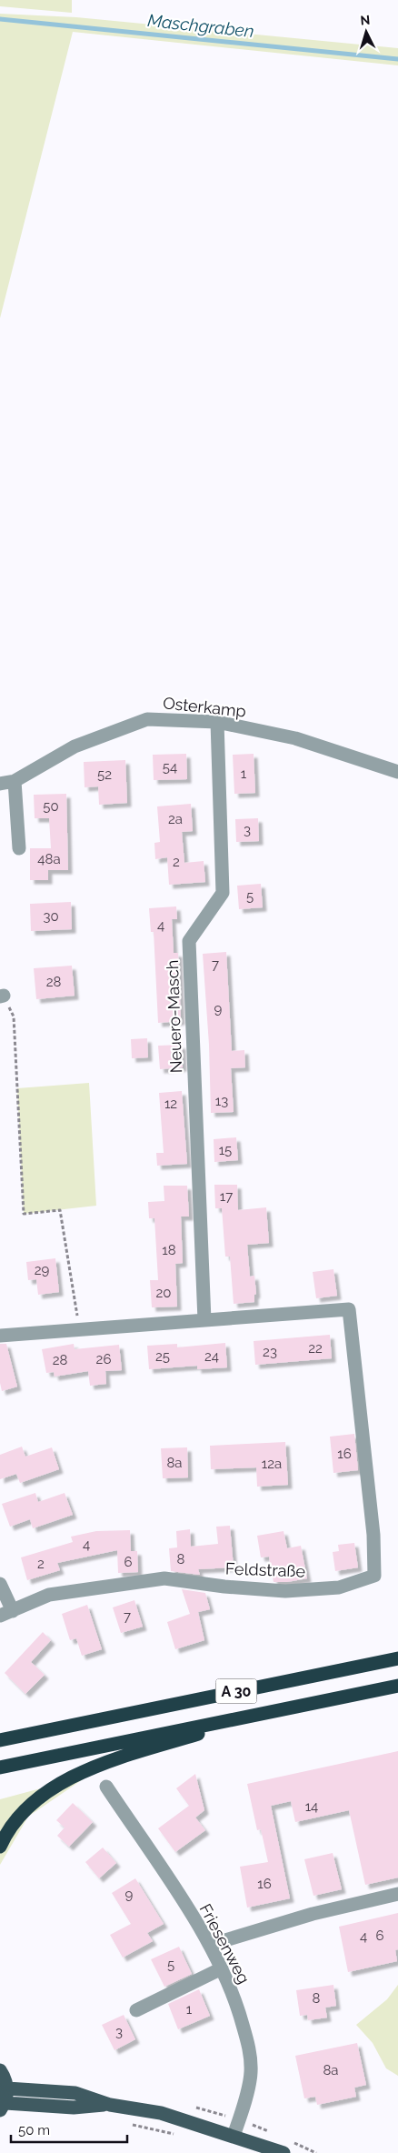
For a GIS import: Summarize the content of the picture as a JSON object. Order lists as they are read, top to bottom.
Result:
{
  "streets": {
    "highway": ["A 30"],
    "street": [
      "Osterkamp",
      "Neuero-Masch",
      "Feldstraße",
      "Friesenweg"
    ]
  },
  "crossings": [
    ["Osterkamp", "Neuero-Masch"],
    ["Neuero-Masch", "Feldstraße"]
  ],
  "water": ["Maschgraben"],
  "house_numbers": [
    "54",
    "1",
    "52",
    "50",
    "2a",
    "3",
    "48a",
    "2",
    "5",
    "30",
    "4",
    "7",
    "28",
    "9",
    "13",
    "12",
    "15",
    "17",
    "18",
    "29",
    "20",
    "22",
    "23",
    "25",
    "24",
    "26",
    "28",
    "16",
    "8a",
    "12a",
    "4",
    "8",
    "6",
    "2",
    "7",
    "14",
    "16",
    "9",
    "6",
    "4",
    "5",
    "8",
    "1",
    "3",
    "8a"
  ],
  "scale_bar": "50 m",
  "north": "top"
}
